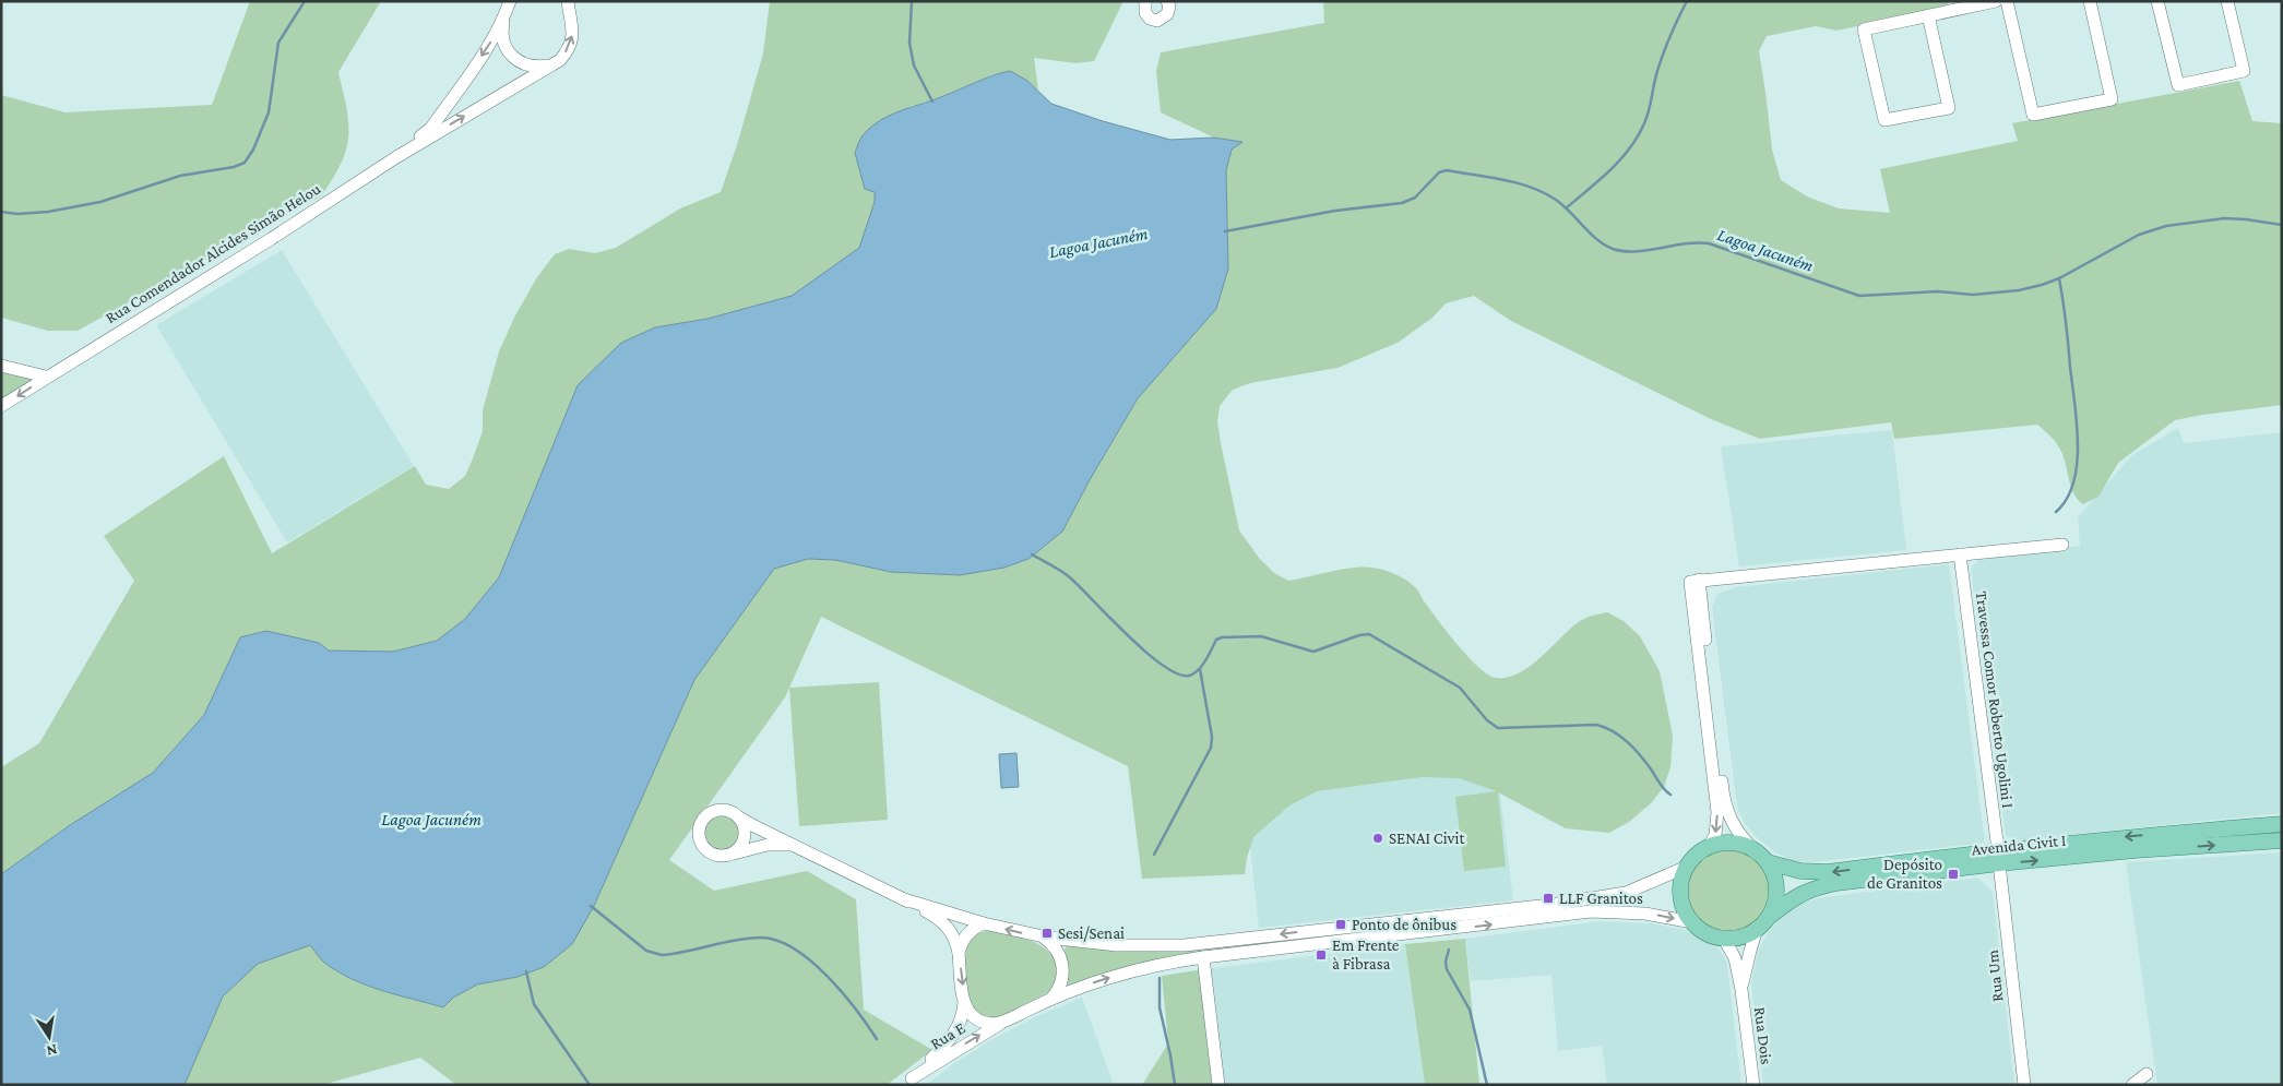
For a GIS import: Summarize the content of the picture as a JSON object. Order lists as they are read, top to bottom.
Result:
{
  "streets": {
    "main road": ["Avenida Civit I"],
    "street": [
      "Rua Comendador Alcides Simão Helou",
      "Travessa Comor Roberto Ugolini I",
      "Rua Um",
      "Rua E",
      "Rua Dois"
    ]
  },
  "crossings": [
    ["Travessa Comor Roberto Ugolini I", "Avenida Civit I"],
    ["Travessa Comor Roberto Ugolini I", "Rua Um"],
    ["Avenida Civit I", "Rua Um"],
    ["Avenida Civit I", "Rua Dois"]
  ],
  "one_way": ["Rua E"],
  "water": ["Lagoa Jacuném"],
  "places": {
    "other": ["SENAI Civit"],
    "transit": [
      "Depósito de Granitos",
      "LLF Granitos",
      "Ponto de ônibus",
      "Sesi/Senai",
      "Em Frente à Fibrasa"
    ]
  },
  "north": "bottom"
}
